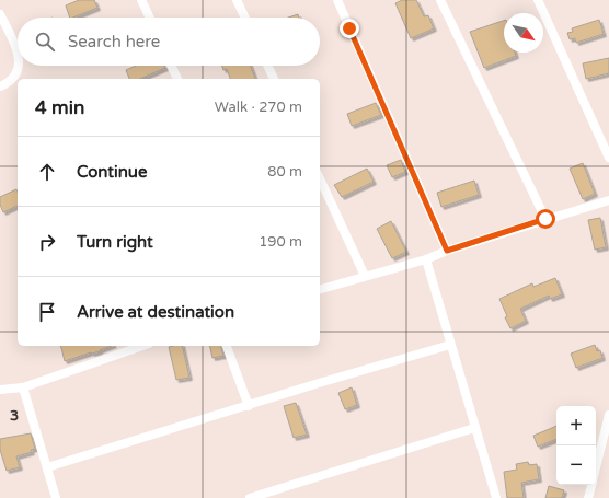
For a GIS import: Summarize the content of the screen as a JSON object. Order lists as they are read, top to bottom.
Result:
{
  "north": "bottom right",
  "page": {
    "search": "Search here",
    "heading": ["4 min", "Walk · 270 m"],
    "list": [
      ["Continue", "80 m"],
      ["Turn right", "190 m"],
      "Arrive at destination"
    ],
    "map_buttons": ["+", "−"]
  },
  "grid": {
    "rows": ["3"]
  }
}
